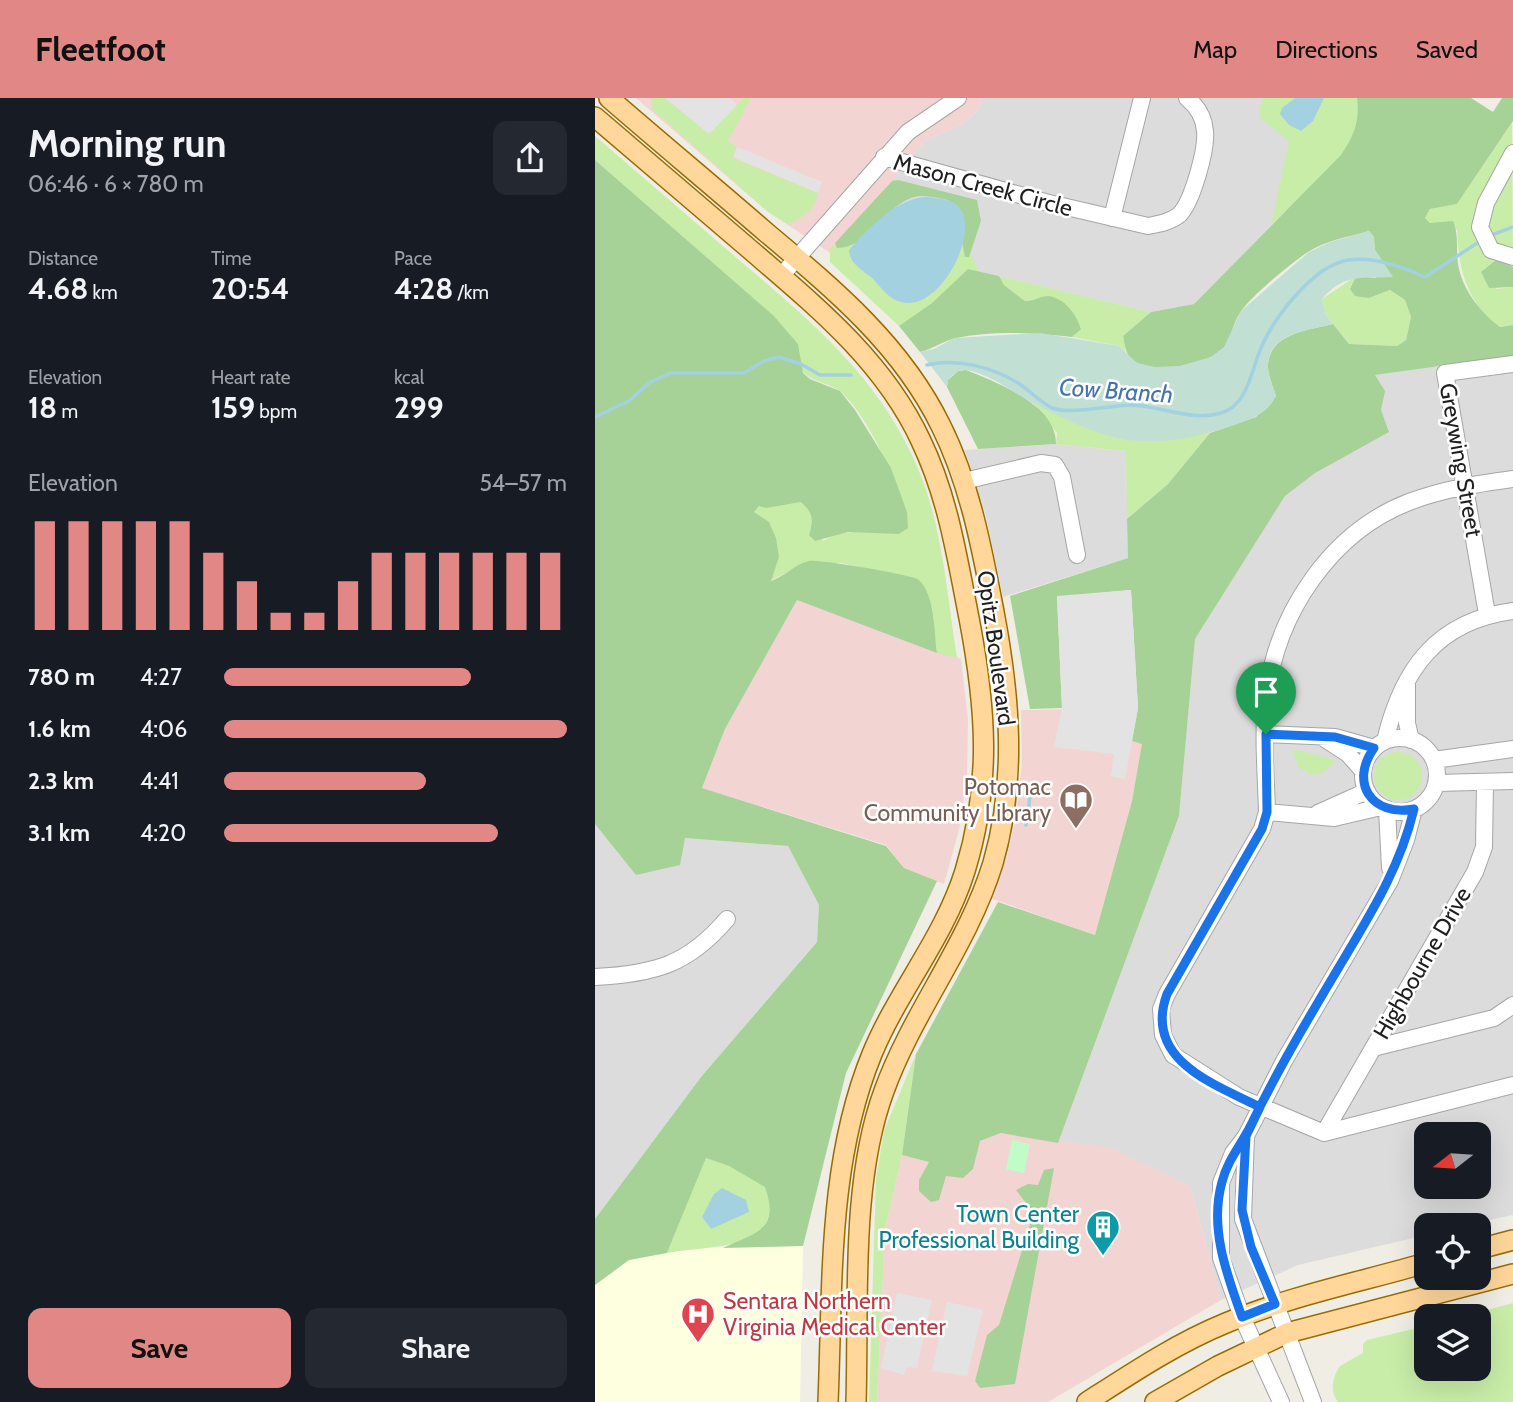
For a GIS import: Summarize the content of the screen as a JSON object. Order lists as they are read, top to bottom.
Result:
{
  "streets": {
    "main road": ["Opitz Boulevard"],
    "street": ["Mason Creek Circle", "Greywing Street", "Highbourne Drive"]
  },
  "crossings": [
    ["Mason Creek Circle", "Opitz Boulevard"]
  ],
  "water": ["Cow Branch"],
  "places": {
    "library": ["Potomac Community Library"],
    "building": ["Town Center Professional Building"],
    "hospital": ["Sentara Northern Virginia Medical Center"]
  },
  "north": "left",
  "page": {
    "header": "Fleetfoot",
    "nav": ["Map", "Directions", "Saved"],
    "heading": ["Morning run", "06:46 · 6 × 780 m"],
    "stats": [
      ["Distance", "4.68 km"],
      ["Time", "20:54"],
      ["Pace", "4:28 /km"],
      ["Elevation", "18 m"],
      ["Heart rate", "159 bpm"],
      ["kcal", "299"]
    ],
    "chart": ["Elevation", "54–57 m"],
    "list": [
      {
        "name": "780 m",
        "note": "4:27"
      },
      {
        "name": "1.6 km",
        "note": "4:06"
      },
      {
        "name": "2.3 km",
        "note": "4:41"
      },
      {
        "name": "3.1 km",
        "note": "4:20"
      }
    ],
    "buttons": ["Save", "Share"]
  }
}
